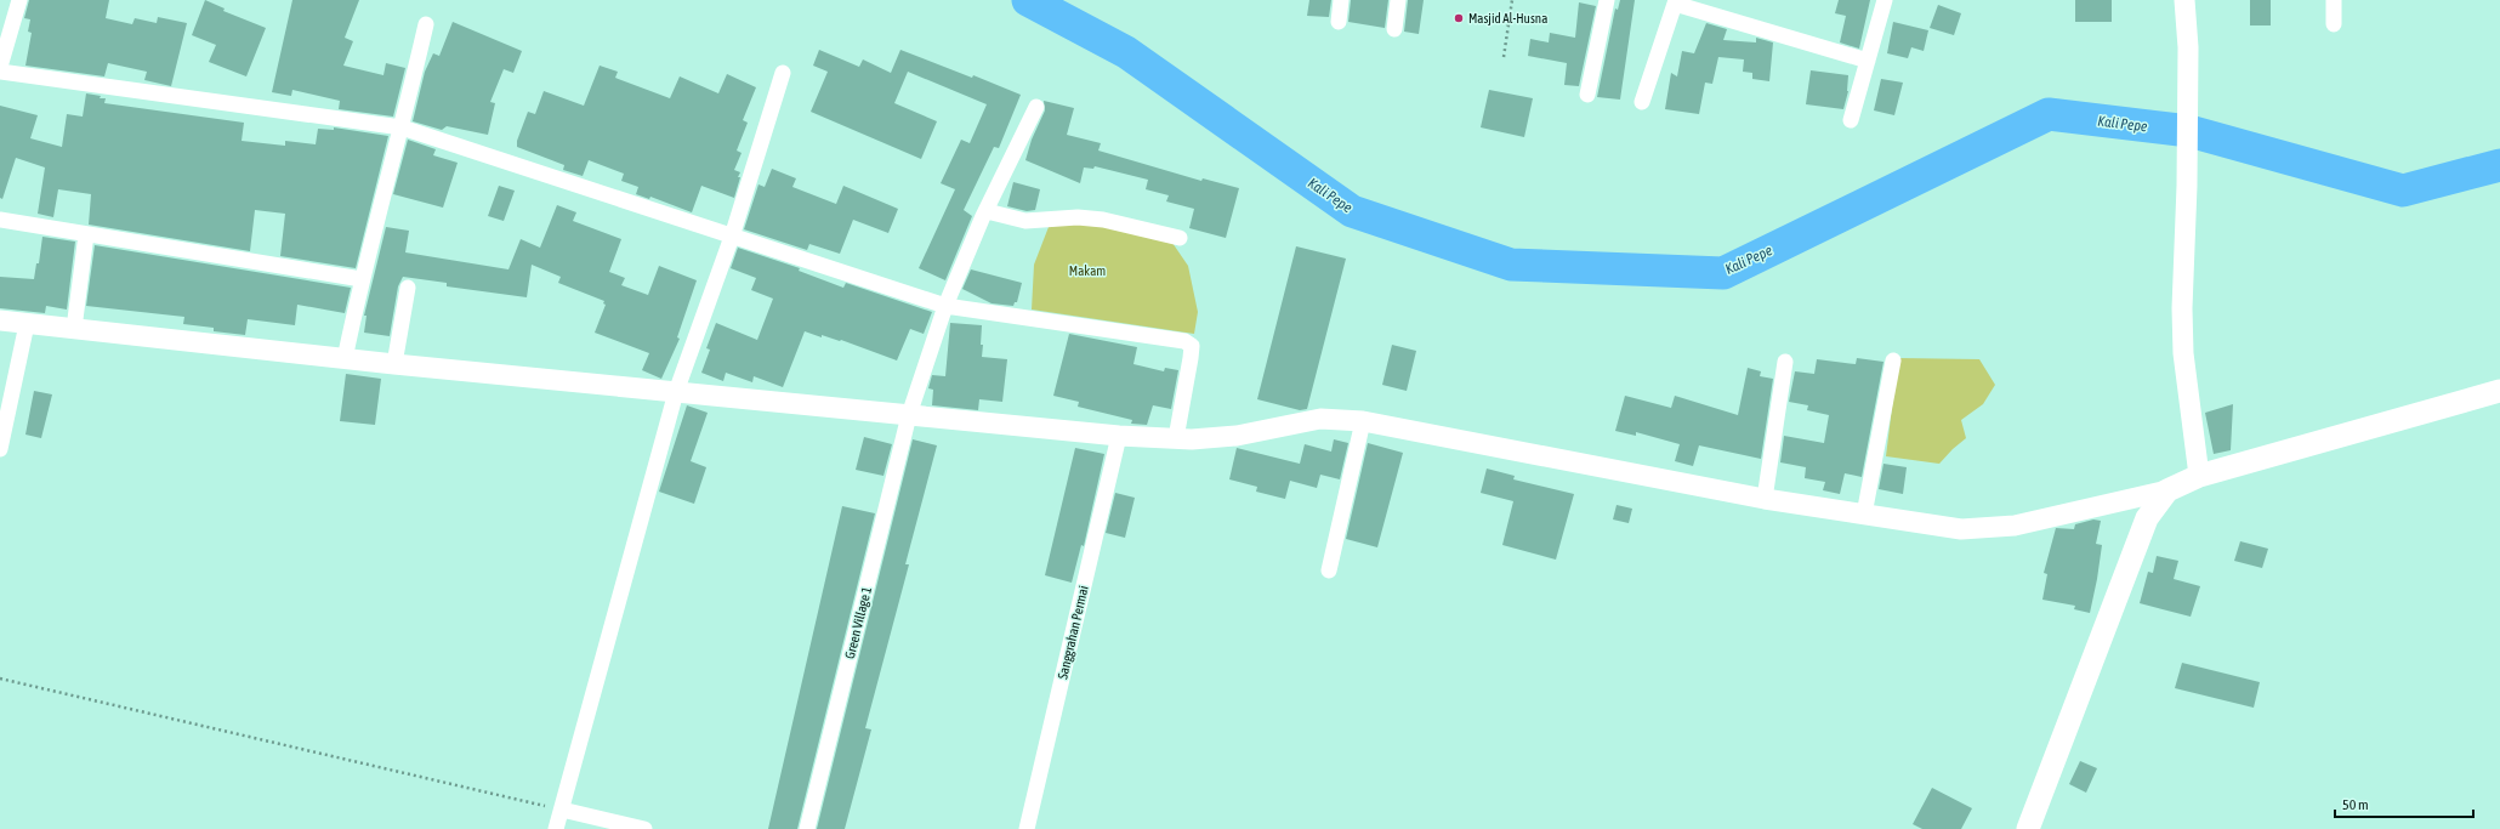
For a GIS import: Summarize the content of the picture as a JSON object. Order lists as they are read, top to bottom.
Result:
{
  "streets": {
    "street": ["Green Village 1", "Sanggrahan Permai"]
  },
  "water": ["Kali Pepe"],
  "parks": ["Makam"],
  "places": ["Masjid Al-Husna"],
  "scale_bar": "50 m"
}
